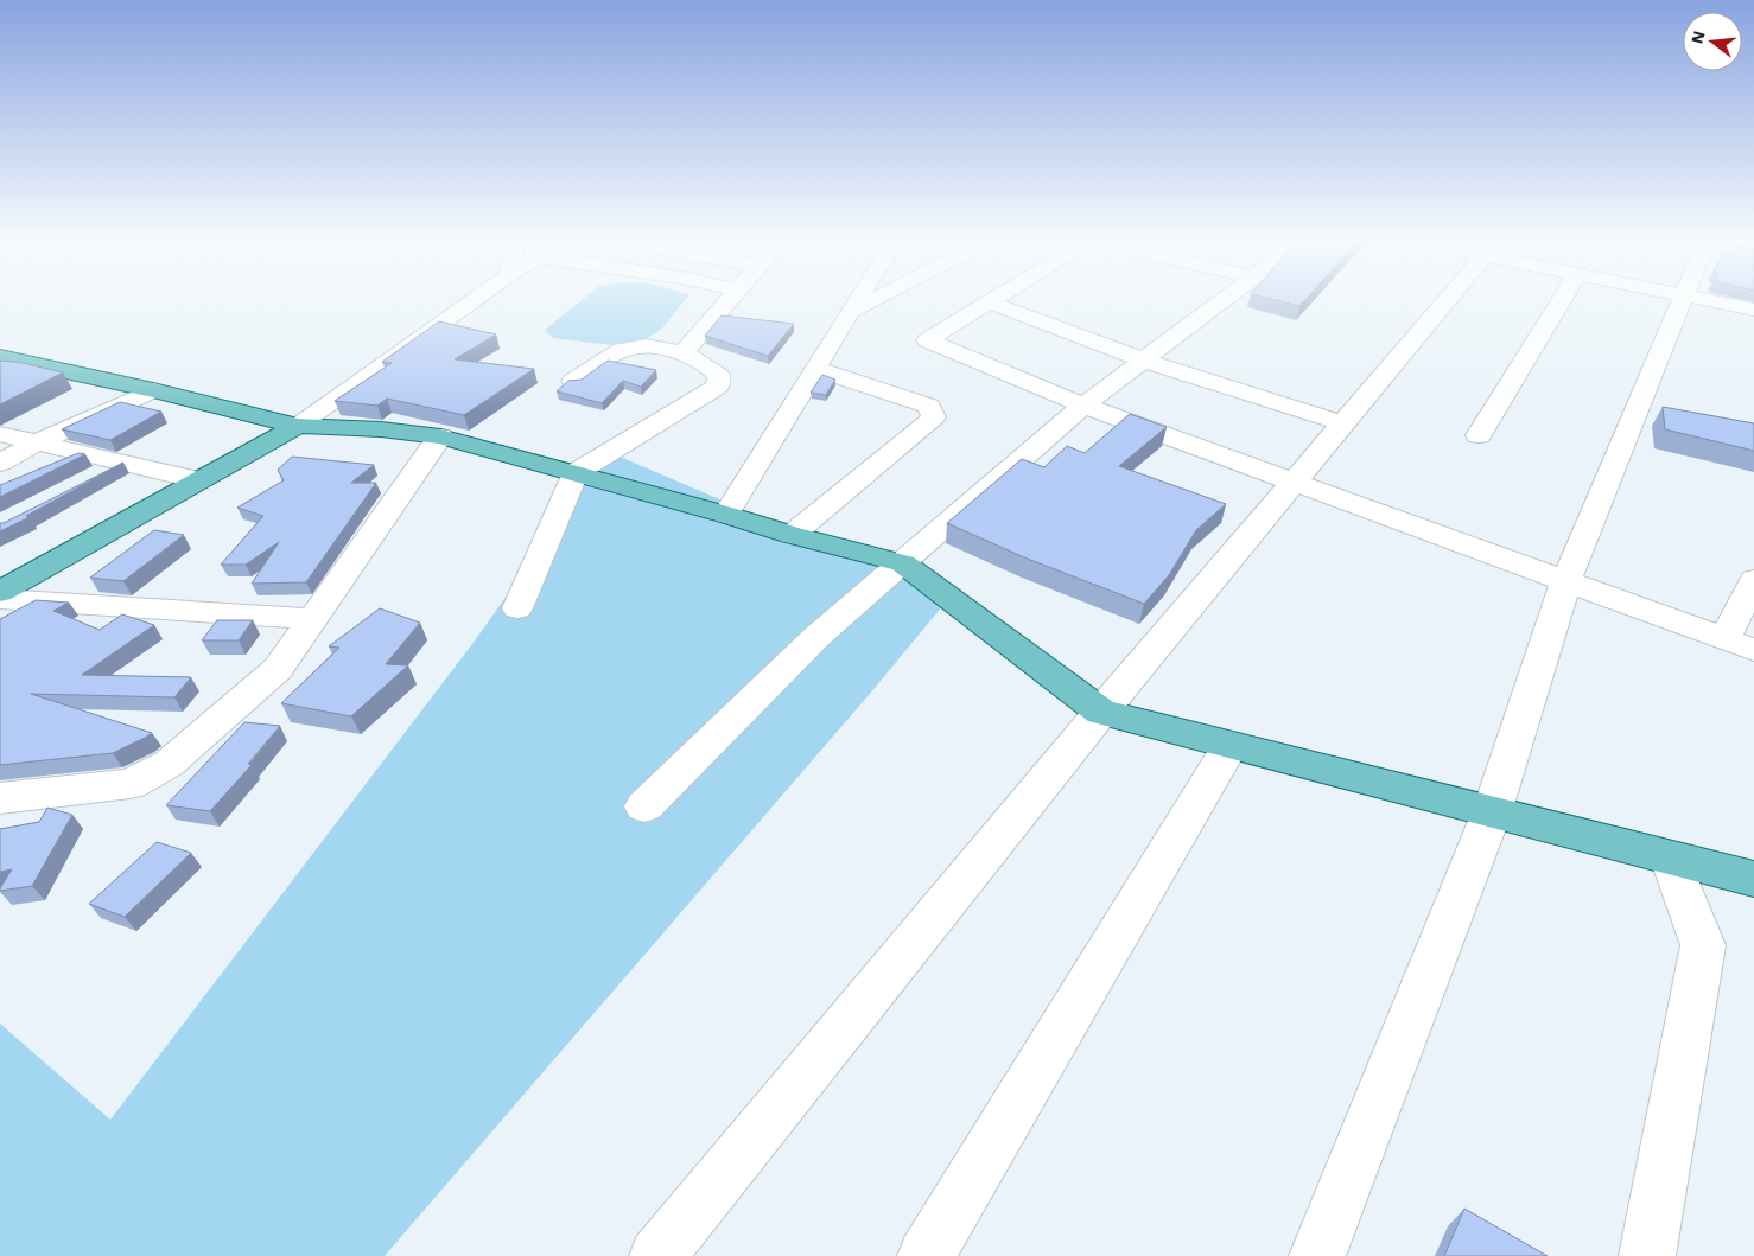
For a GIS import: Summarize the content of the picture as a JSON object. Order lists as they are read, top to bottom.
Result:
{
  "north": "left"
}
